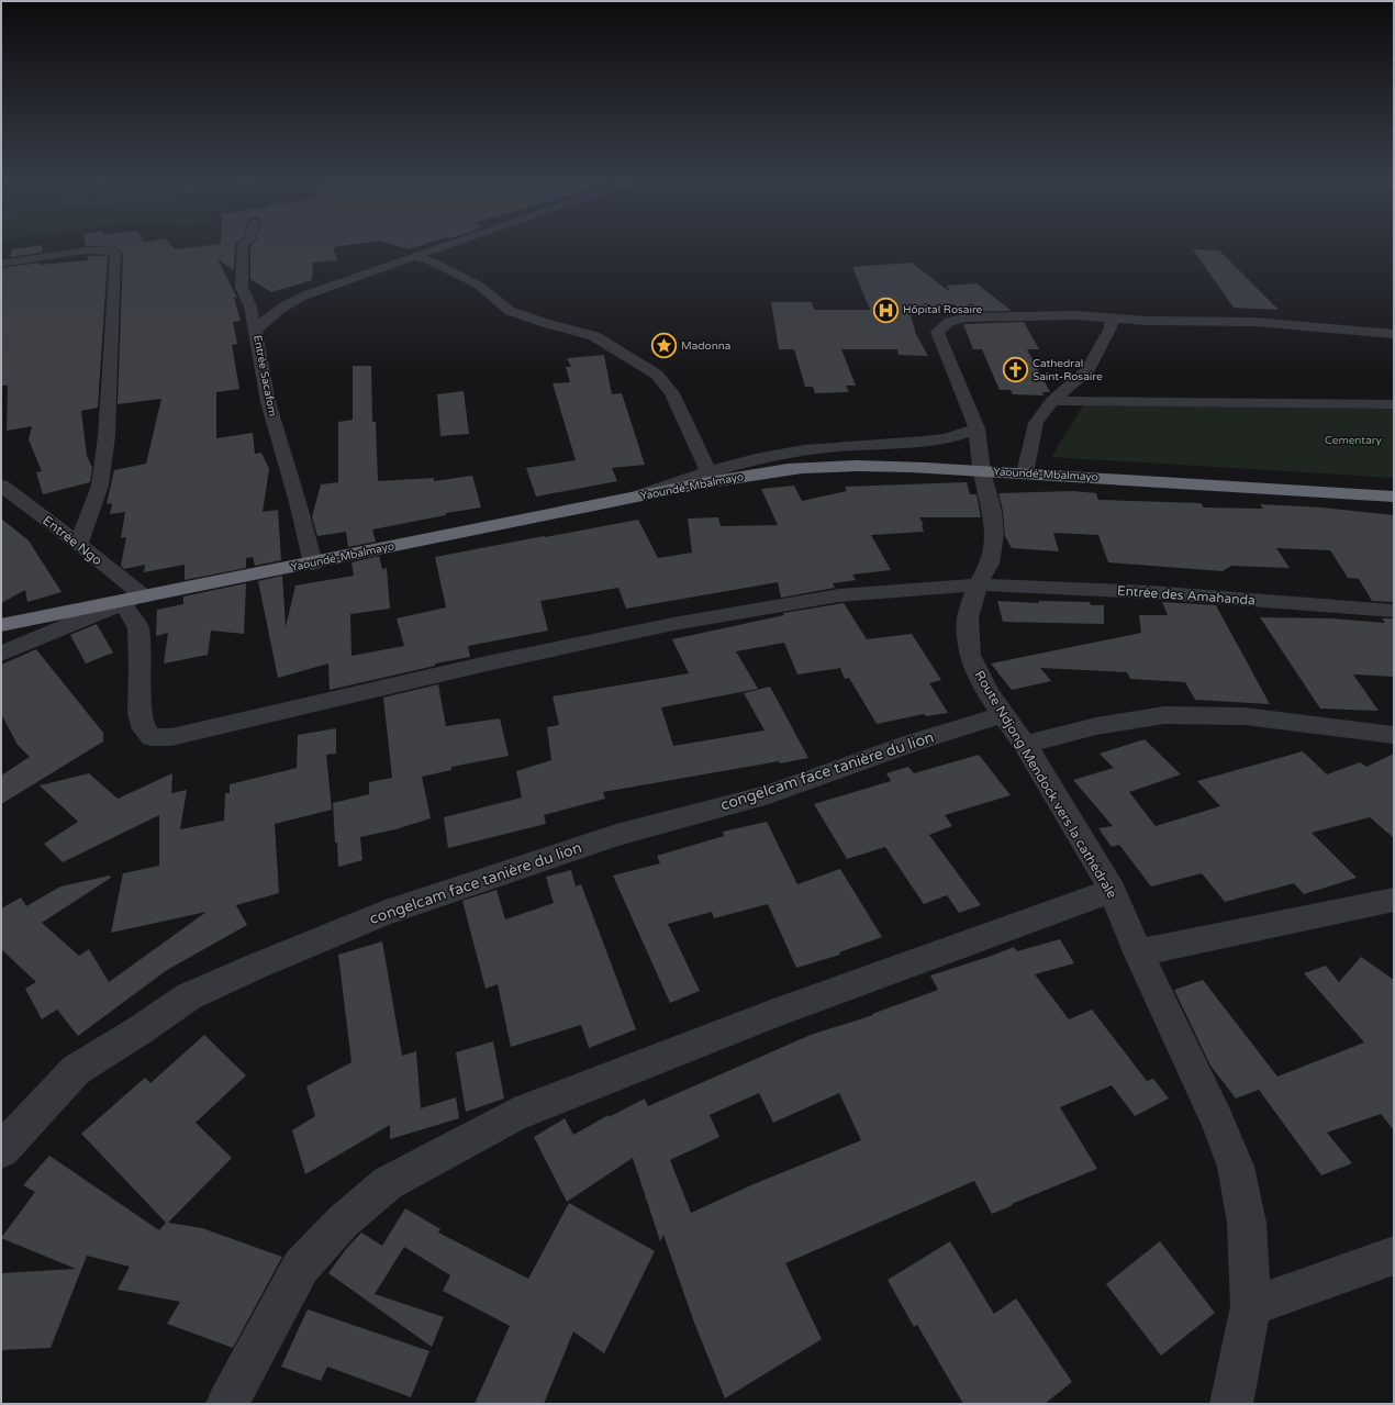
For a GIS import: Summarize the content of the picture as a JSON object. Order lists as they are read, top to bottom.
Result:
{
  "streets": {
    "highway": ["Yaoundé-Mbalmayo"],
    "street": [
      "Entrée Sacafom",
      "Entrée Ngo",
      "Entrée des Amahanda",
      "congelcam face tanière du lion",
      "Route Ndjong Mendock vers la cathédrale"
    ]
  },
  "crossings": [
    ["Entrée Sacafom", "Yaoundé-Mbalmayo"],
    ["Yaoundé-Mbalmayo", "Entrée Ngo"],
    ["Yaoundé-Mbalmayo", "Route Ndjong Mendock vers la cathédrale"],
    ["Entrée Ngo", "Entrée des Amahanda"],
    ["Entrée Ngo", "Route Ndjong Mendock vers la cathédrale"],
    ["Entrée des Amahanda", "Route Ndjong Mendock vers la cathédrale"],
    ["congelcam face tanière du lion", "Route Ndjong Mendock vers la cathédrale"]
  ],
  "parks": ["Cementary"],
  "places": {
    "hospital": ["Hôpital Rosaire"],
    "place": ["Madonna"],
    "church": ["Cathedral Saint-Rosaire"]
  }
}
